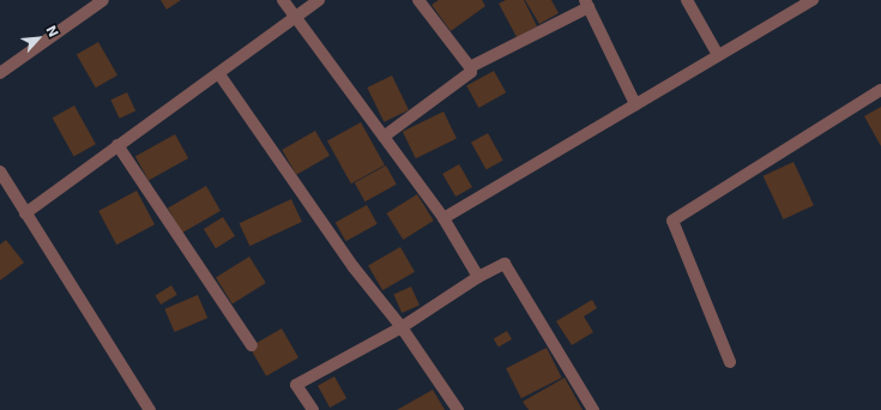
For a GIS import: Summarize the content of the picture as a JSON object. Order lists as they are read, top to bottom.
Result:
{
  "north": "top right"
}
